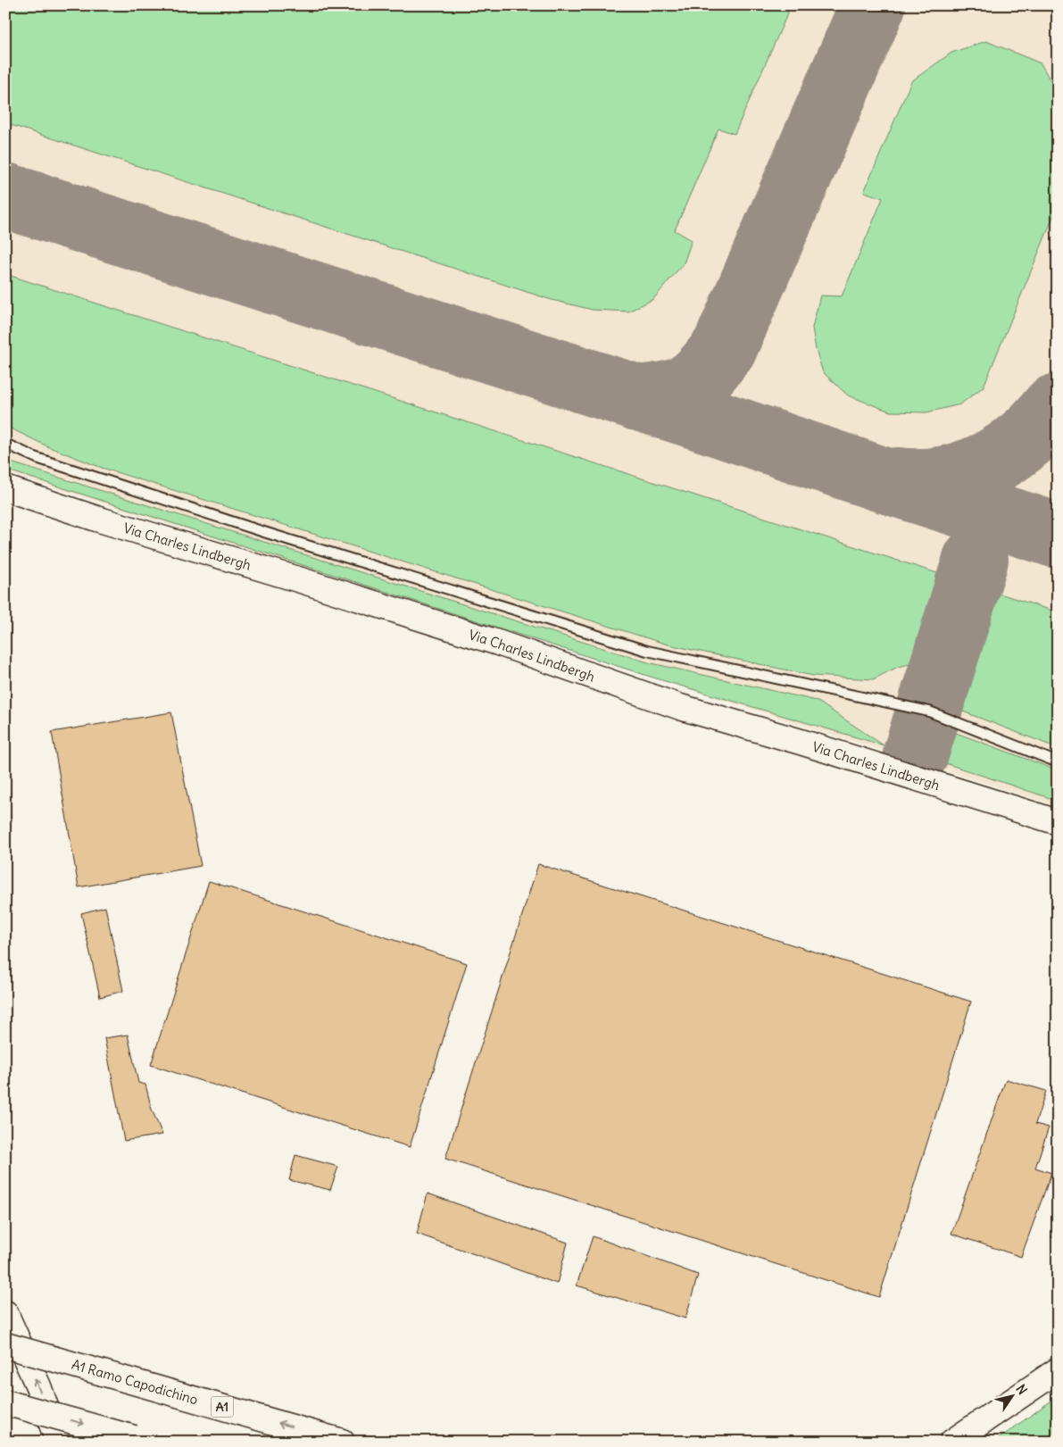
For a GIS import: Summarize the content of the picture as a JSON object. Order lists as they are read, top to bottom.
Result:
{
  "streets": {
    "main road": ["Via Charles Lindbergh", "A1 Ramo Capodichino", "A1"]
  },
  "north": "top right"
}
